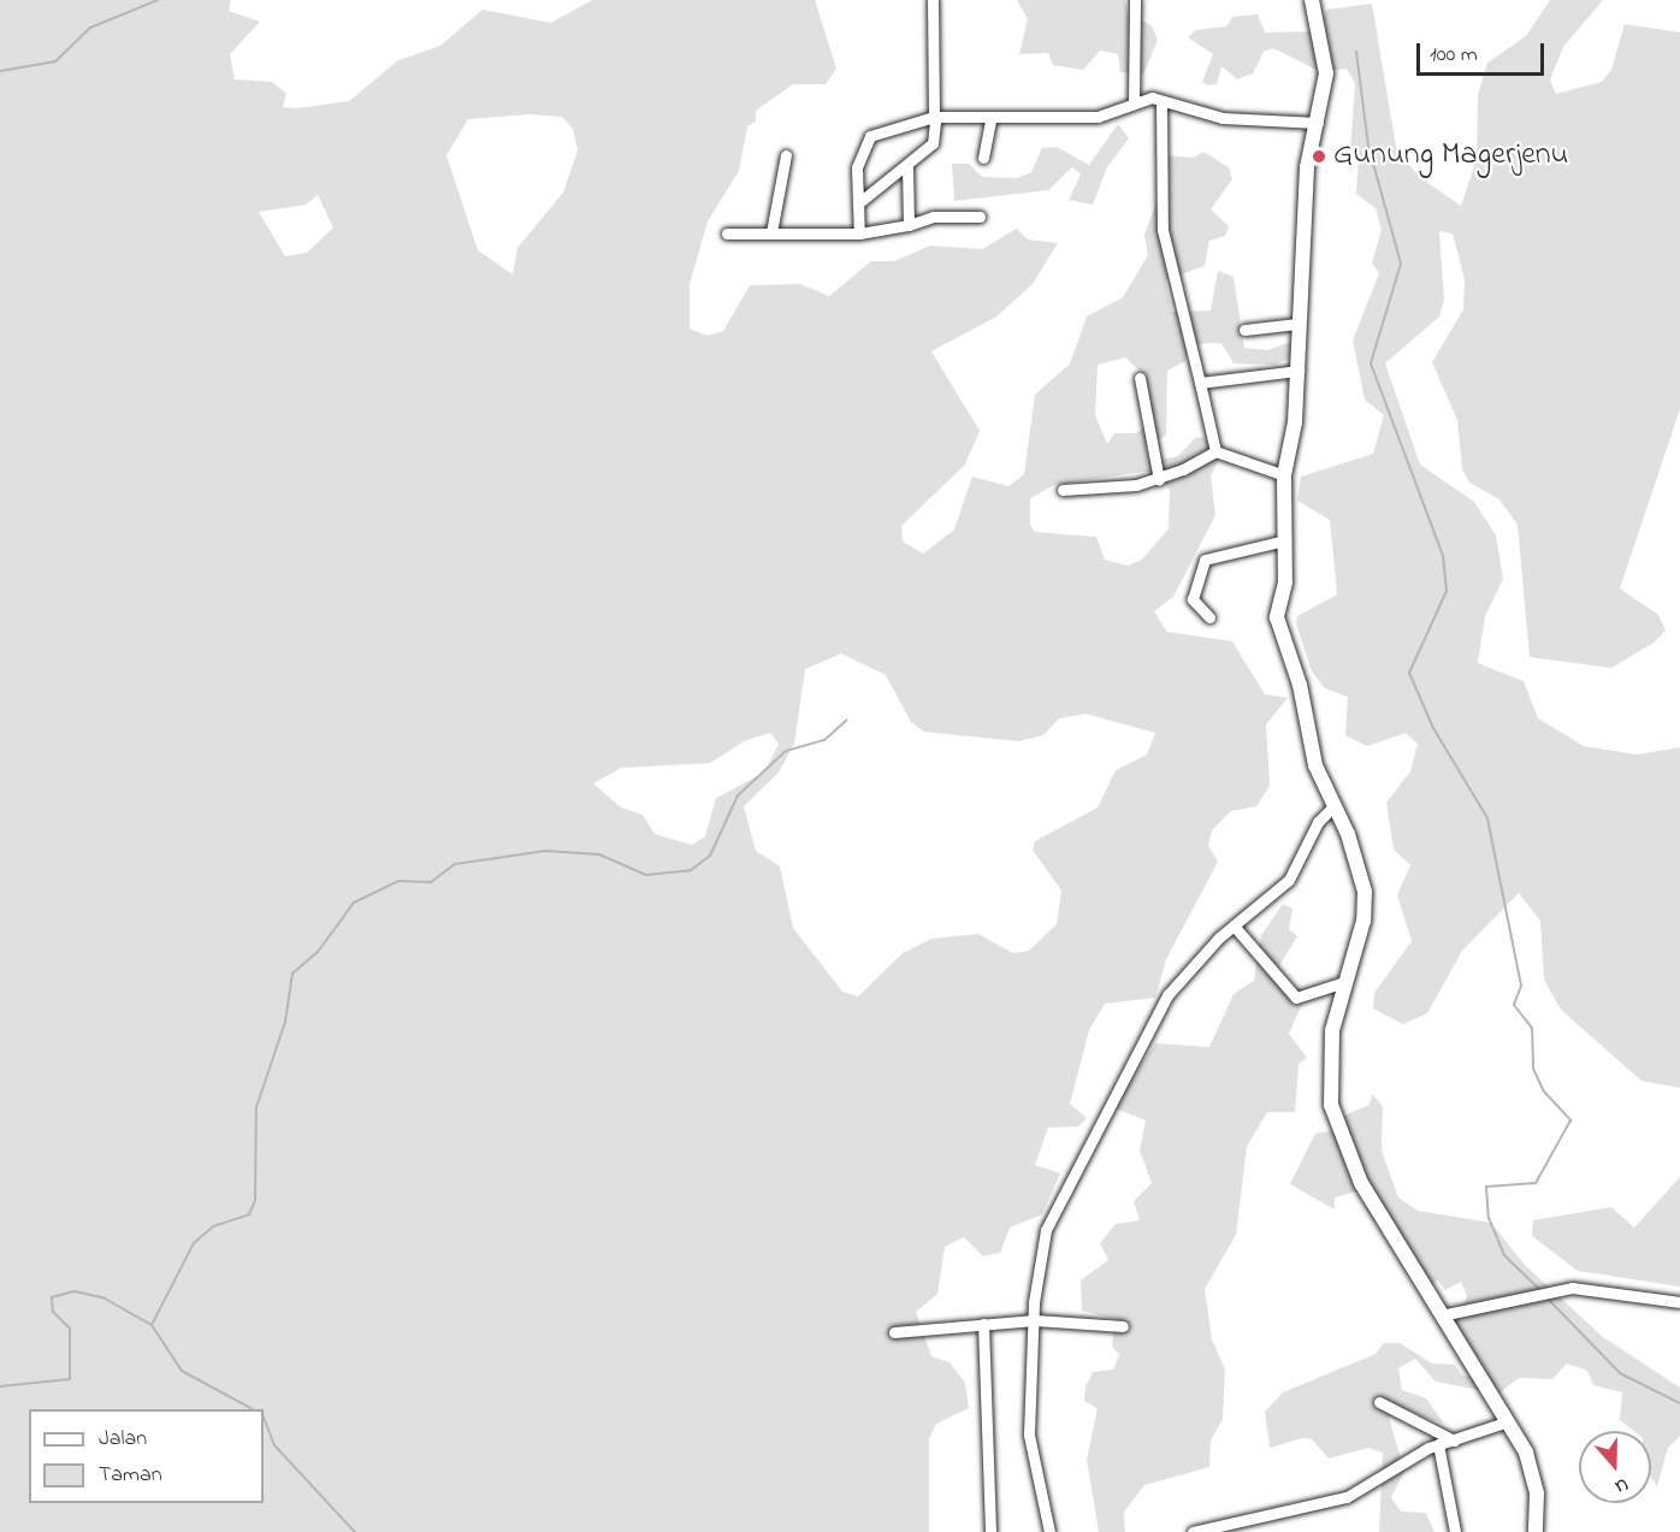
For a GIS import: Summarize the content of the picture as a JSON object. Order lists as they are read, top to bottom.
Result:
{
  "places": ["Gunung Magerjenu"],
  "legend": ["Jalan", "Taman"],
  "scale_bar": "100 m",
  "north": "bottom"
}
